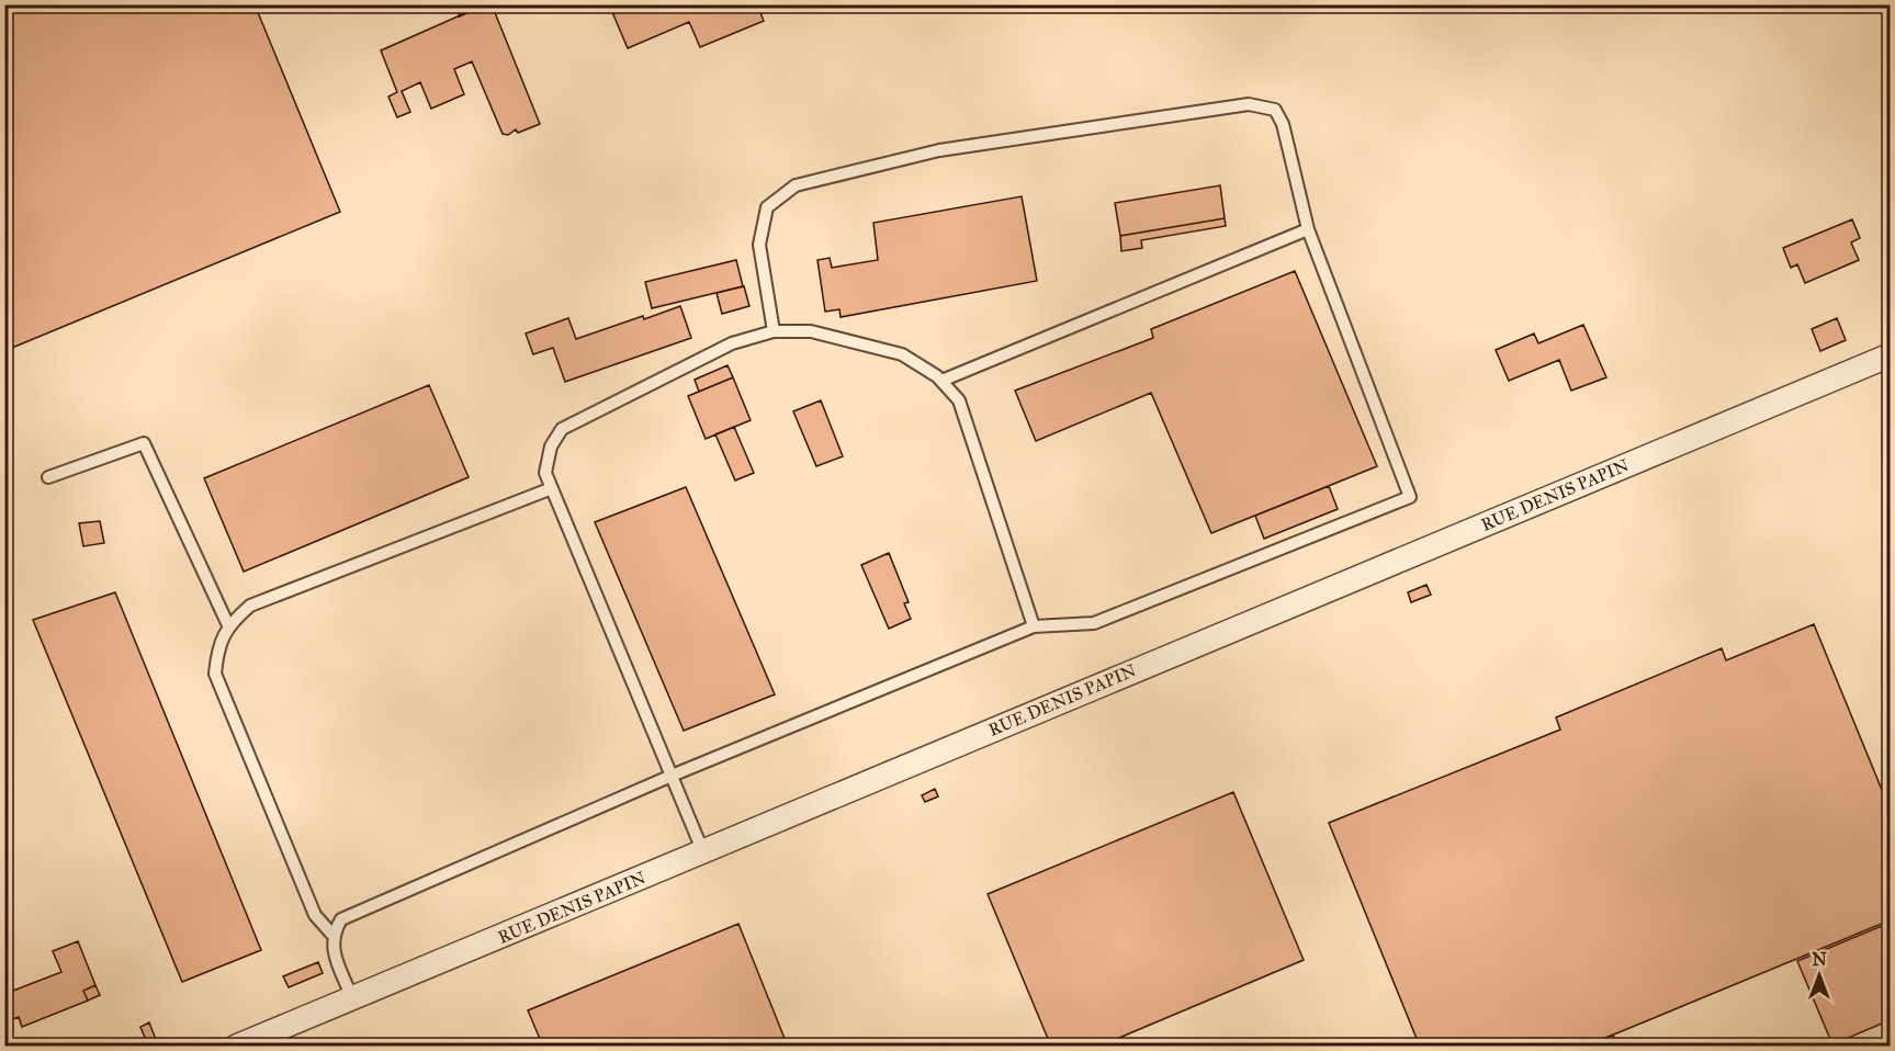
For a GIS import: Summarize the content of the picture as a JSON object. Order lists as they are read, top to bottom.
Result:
{
  "streets": {
    "street": ["RUE DENIS PAPIN"]
  },
  "north": "top"
}
